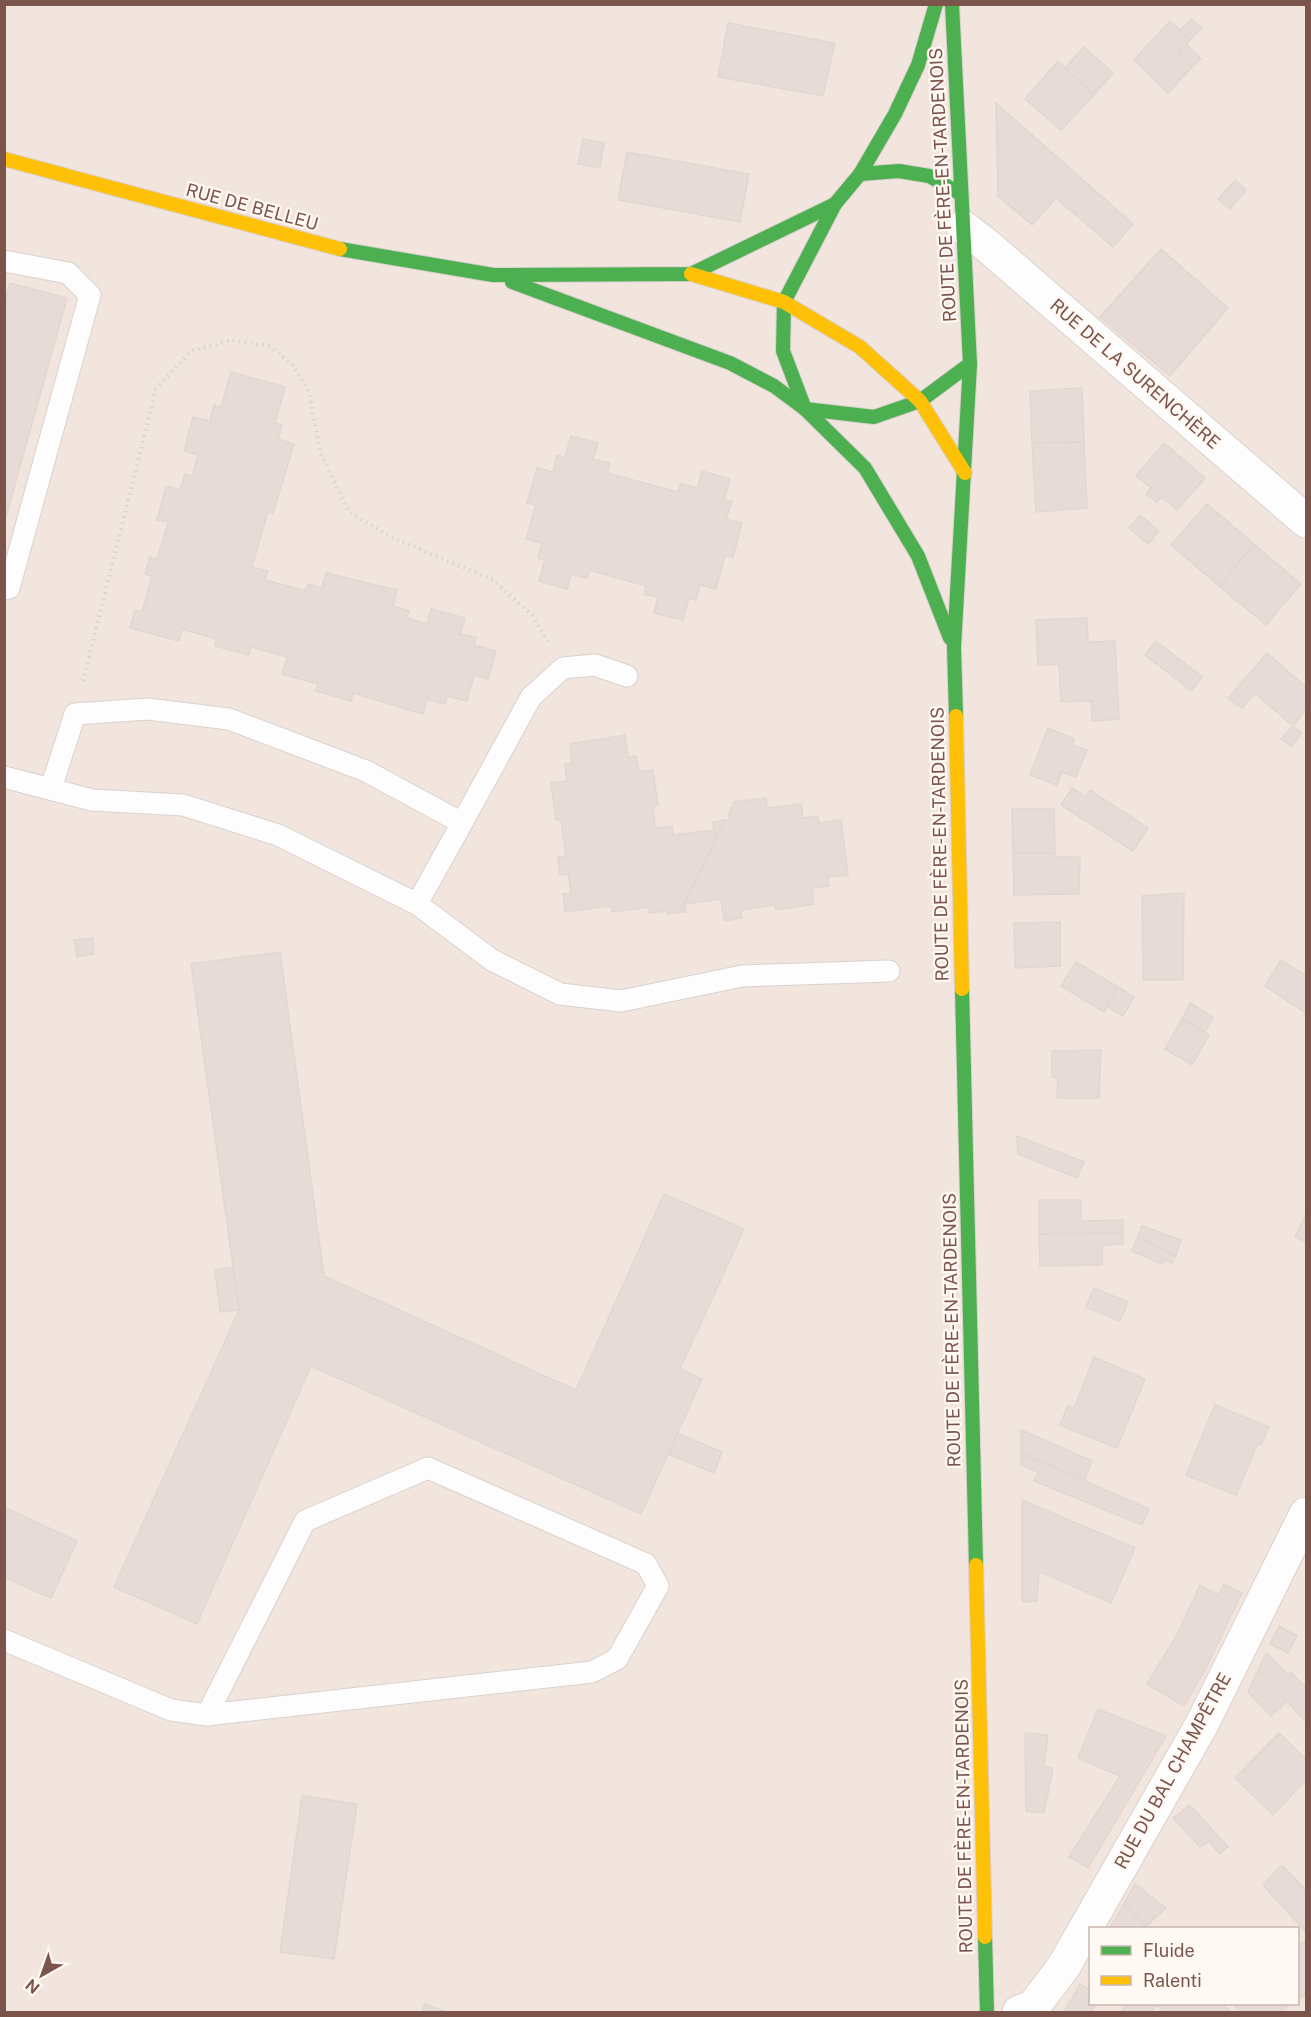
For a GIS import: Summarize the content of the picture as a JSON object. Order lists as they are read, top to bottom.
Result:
{
  "streets": {
    "main road": ["ROUTE DE FÈRE-EN-TARDENOIS", "RUE DE BELLEU"],
    "street": ["RUE DE LA SURENCHÈRE", "RUE DU BAL CHAMPÊTRE"]
  },
  "crossings": [
    ["ROUTE DE FÈRE-EN-TARDENOIS", "RUE DE BELLEU"],
    ["ROUTE DE FÈRE-EN-TARDENOIS", "RUE DE LA SURENCHÈRE"]
  ],
  "legend": ["Fluide", "Ralenti"],
  "north": "bottom left"
}
